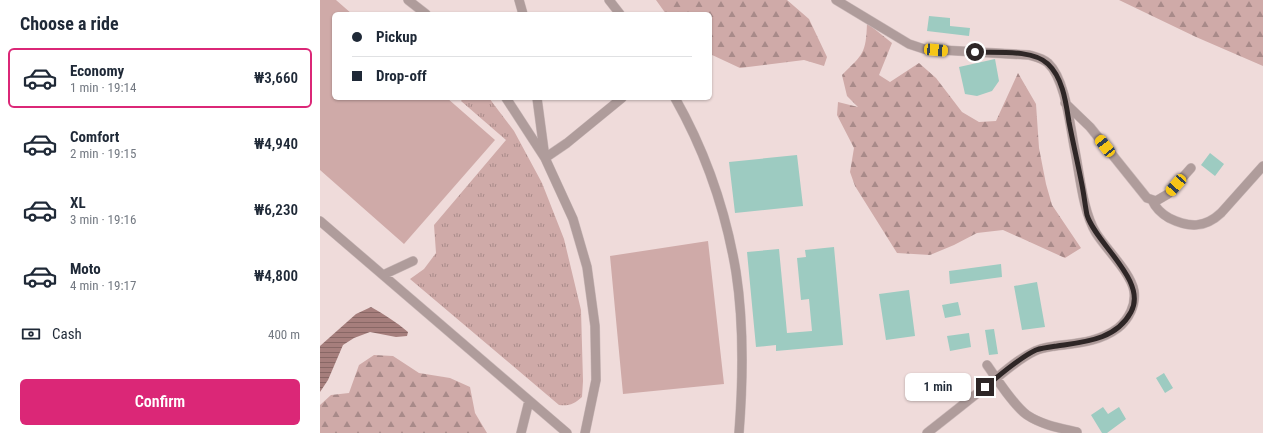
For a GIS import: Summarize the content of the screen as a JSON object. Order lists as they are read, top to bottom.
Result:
{
  "page": {
    "heading": "Choose a ride",
    "banner": ["Pickup", "Drop-off"],
    "list": [
      {
        "name": "Economy",
        "note": "1 min · 19:14",
        "value": "₩3,660"
      },
      {
        "name": "Comfort",
        "note": "2 min · 19:15",
        "value": "₩4,940"
      },
      {
        "name": "XL",
        "note": "3 min · 19:16",
        "value": "₩6,230"
      },
      {
        "name": "Moto",
        "note": "4 min · 19:17",
        "value": "₩4,800"
      }
    ],
    "pay": ["Cash", "400 m"],
    "buttons": "Confirm",
    "bubble": "1 min"
  }
}
